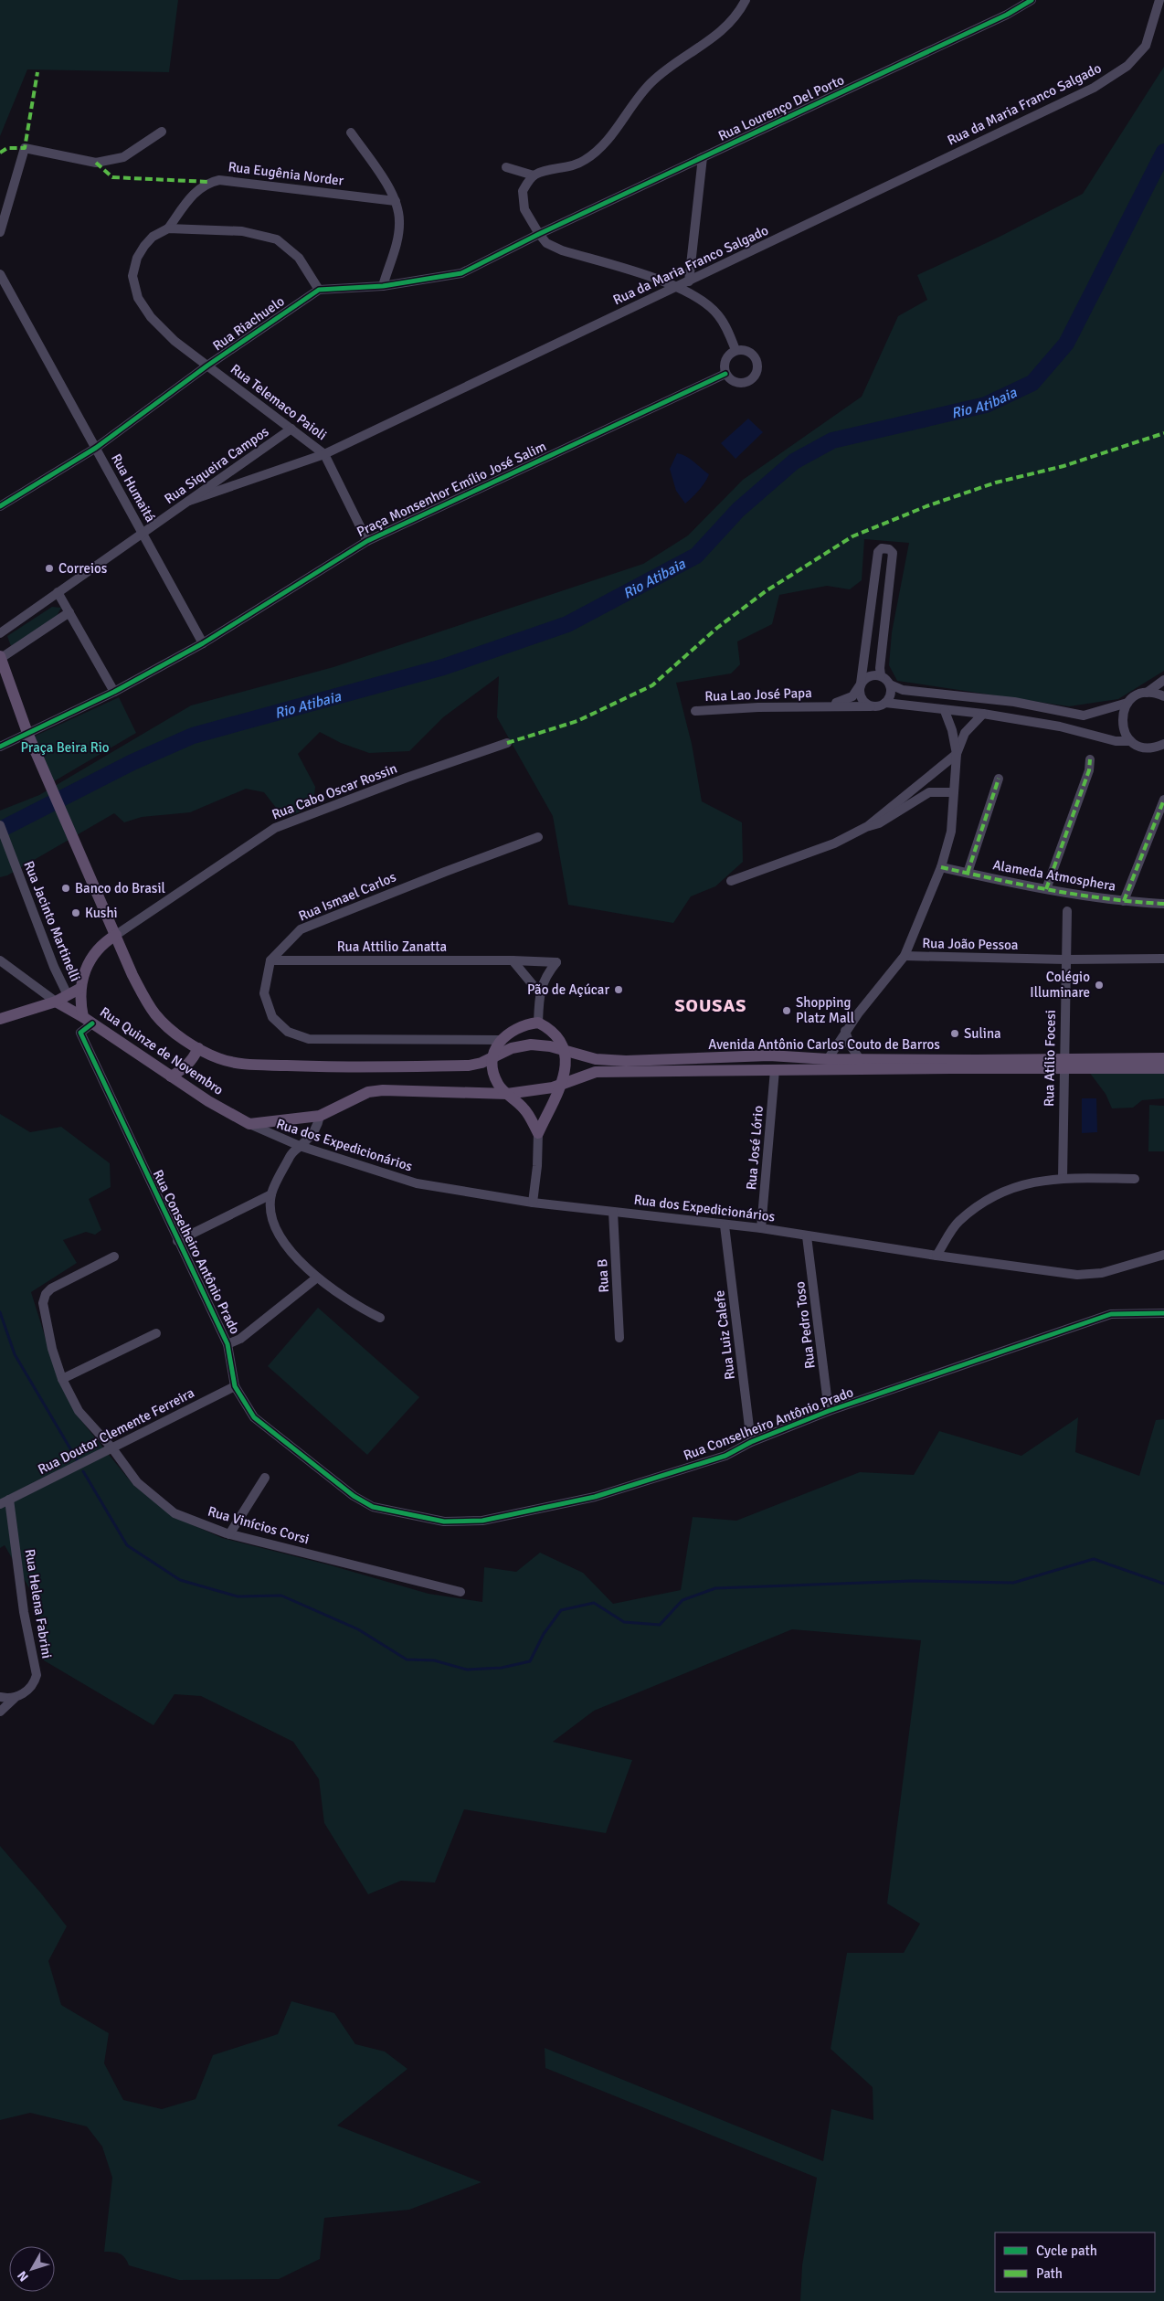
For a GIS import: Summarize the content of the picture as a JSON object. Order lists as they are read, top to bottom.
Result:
{
  "streets": {
    "main road": ["Avenida Antônio Carlos Couto de Barros", "Rua Quinze de Novembro"],
    "street": [
      "Rua da Maria Franco Salgado",
      "Rua Lourenço Del Porto",
      "Rua Eugênia Norder",
      "Rua Riachuelo",
      "Rua Telemaco Paioli",
      "Rua Siqueira Campos",
      "Rua Humaitá",
      "Praça Monsenhor Emílio José Salim",
      "Rua Lao José Papa",
      "Rua Cabo Oscar Rossin",
      "Alameda Atmosphera",
      "Rua Ismael Carlos",
      "Rua Jacinto Martinelli",
      "Rua João Pessoa",
      "Rua Attilio Zanatta",
      "Rua Atílio Focesi",
      "Rua dos Expedicionários",
      "Rua José Lório",
      "Rua Conselheiro Antônio Prado",
      "Rua B",
      "Rua Pedro Toso",
      "Rua Luiz Calefe",
      "Rua Doutor Clemente Ferreira",
      "Rua Vinícios Corsi",
      "Rua Helena Fabrini"
    ]
  },
  "crossings": [
    ["Rua da Maria Franco Salgado", "Rua Telemaco Paioli"],
    ["Rua da Maria Franco Salgado", "Rua Siqueira Campos"],
    ["Rua Eugênia Norder", "Rua Telemaco Paioli"],
    ["Rua Riachuelo", "Rua Telemaco Paioli"],
    ["Rua Riachuelo", "Rua Humaitá"],
    ["Rua Telemaco Paioli", "Rua Siqueira Campos"],
    ["Rua Telemaco Paioli", "Praça Monsenhor Emílio José Salim"],
    ["Rua Siqueira Campos", "Rua Humaitá"],
    ["Rua Humaitá", "Praça Monsenhor Emílio José Salim"],
    ["Praça Monsenhor Emílio José Salim", "Avenida Antônio Carlos Couto de Barros"],
    ["Rua Cabo Oscar Rossin", "Avenida Antônio Carlos Couto de Barros"],
    ["Rua Ismael Carlos", "Rua Attilio Zanatta"],
    ["Rua João Pessoa", "Avenida Antônio Carlos Couto de Barros"],
    ["Rua João Pessoa", "Rua Atílio Focesi"],
    ["Avenida Antônio Carlos Couto de Barros", "Rua Atílio Focesi"],
    ["Avenida Antônio Carlos Couto de Barros", "Rua José Lório"],
    ["Rua Quinze de Novembro", "Rua dos Expedicionários"],
    ["Rua Quinze de Novembro", "Rua Conselheiro Antônio Prado"],
    ["Rua dos Expedicionários", "Rua José Lório"],
    ["Rua dos Expedicionários", "Rua B"],
    ["Rua dos Expedicionários", "Rua Pedro Toso"],
    ["Rua dos Expedicionários", "Rua Luiz Calefe"],
    ["Rua Conselheiro Antônio Prado", "Rua Pedro Toso"],
    ["Rua Conselheiro Antônio Prado", "Rua Luiz Calefe"],
    ["Rua Conselheiro Antônio Prado", "Rua Doutor Clemente Ferreira"],
    ["Rua Doutor Clemente Ferreira", "Rua Vinícios Corsi"],
    ["Rua Doutor Clemente Ferreira", "Rua Helena Fabrini"]
  ],
  "districts": ["SOUSAS"],
  "water": ["Rio Atibaia"],
  "parks": ["Praça Beira Rio"],
  "places": [
    "Correios",
    "Banco do Brasil",
    "Kushi",
    "Colégio Illuminare",
    "Pão de Açúcar",
    "Shopping Platz Mall",
    "Sulina"
  ],
  "legend": ["Cycle path", "Path"],
  "north": "bottom left"
}
